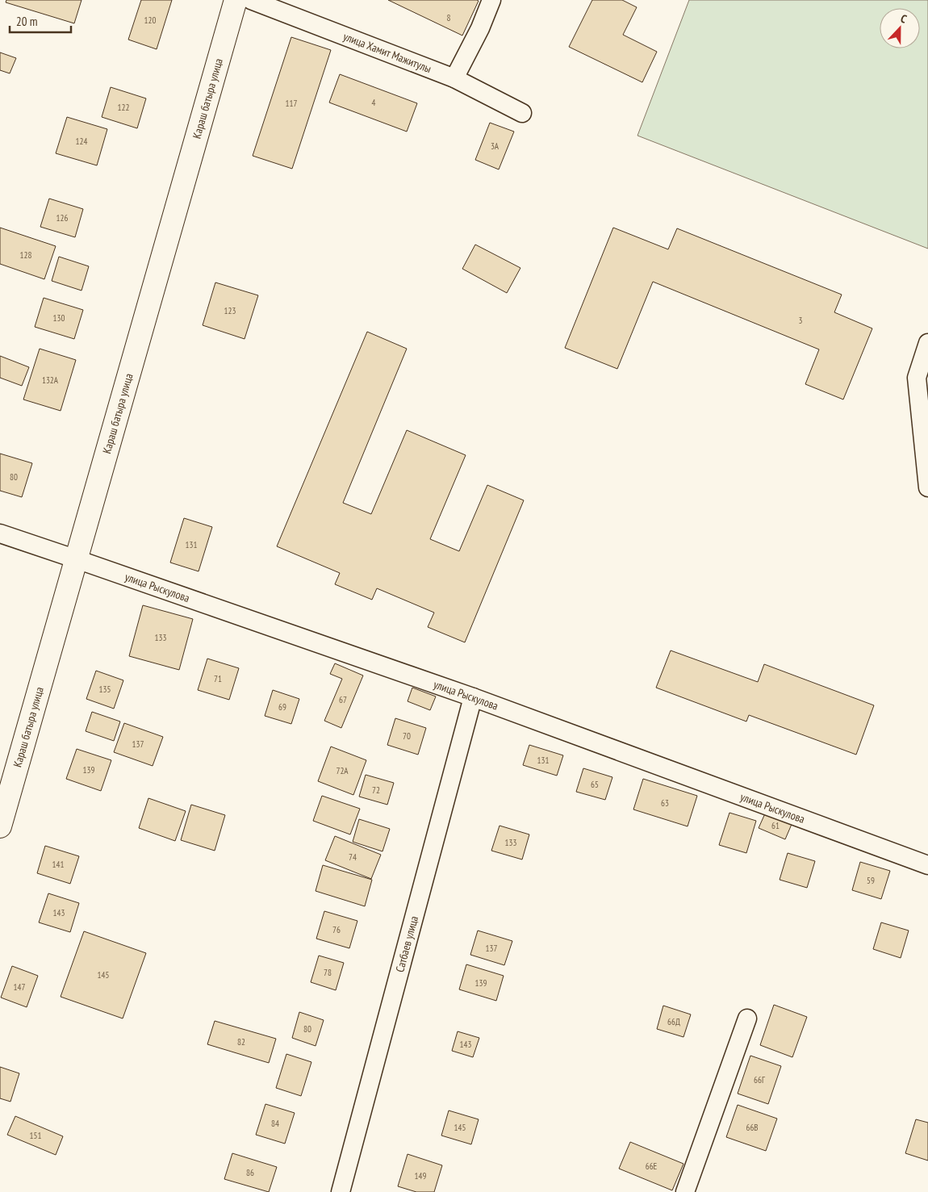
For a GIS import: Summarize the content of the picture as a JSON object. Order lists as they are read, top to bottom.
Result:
{
  "streets": {
    "main road": ["Караш батыра улица"],
    "street": ["улица Хамит Мажитулы", "улица Рыскулова", "Сатбаев улица"]
  },
  "crossings": [
    ["Караш батыра улица", "улица Рыскулова"],
    ["улица Рыскулова", "Сатбаев улица"]
  ],
  "house_numbers": [
    "8",
    "120",
    "4",
    "117",
    "122",
    "124",
    "3А",
    "126",
    "128",
    "123",
    "130",
    "3",
    "132А",
    "80",
    "131",
    "133",
    "71",
    "135",
    "67",
    "69",
    "70",
    "137",
    "131",
    "139",
    "72А",
    "65",
    "72",
    "63",
    "61",
    "133",
    "74",
    "141",
    "59",
    "143",
    "76",
    "137",
    "78",
    "145",
    "139",
    "147",
    "66Д",
    "80",
    "82",
    "143",
    "66Г",
    "84",
    "145",
    "66В",
    "151",
    "66Е",
    "86",
    "149"
  ],
  "scale_bar": "20 m",
  "north": "top"
}
